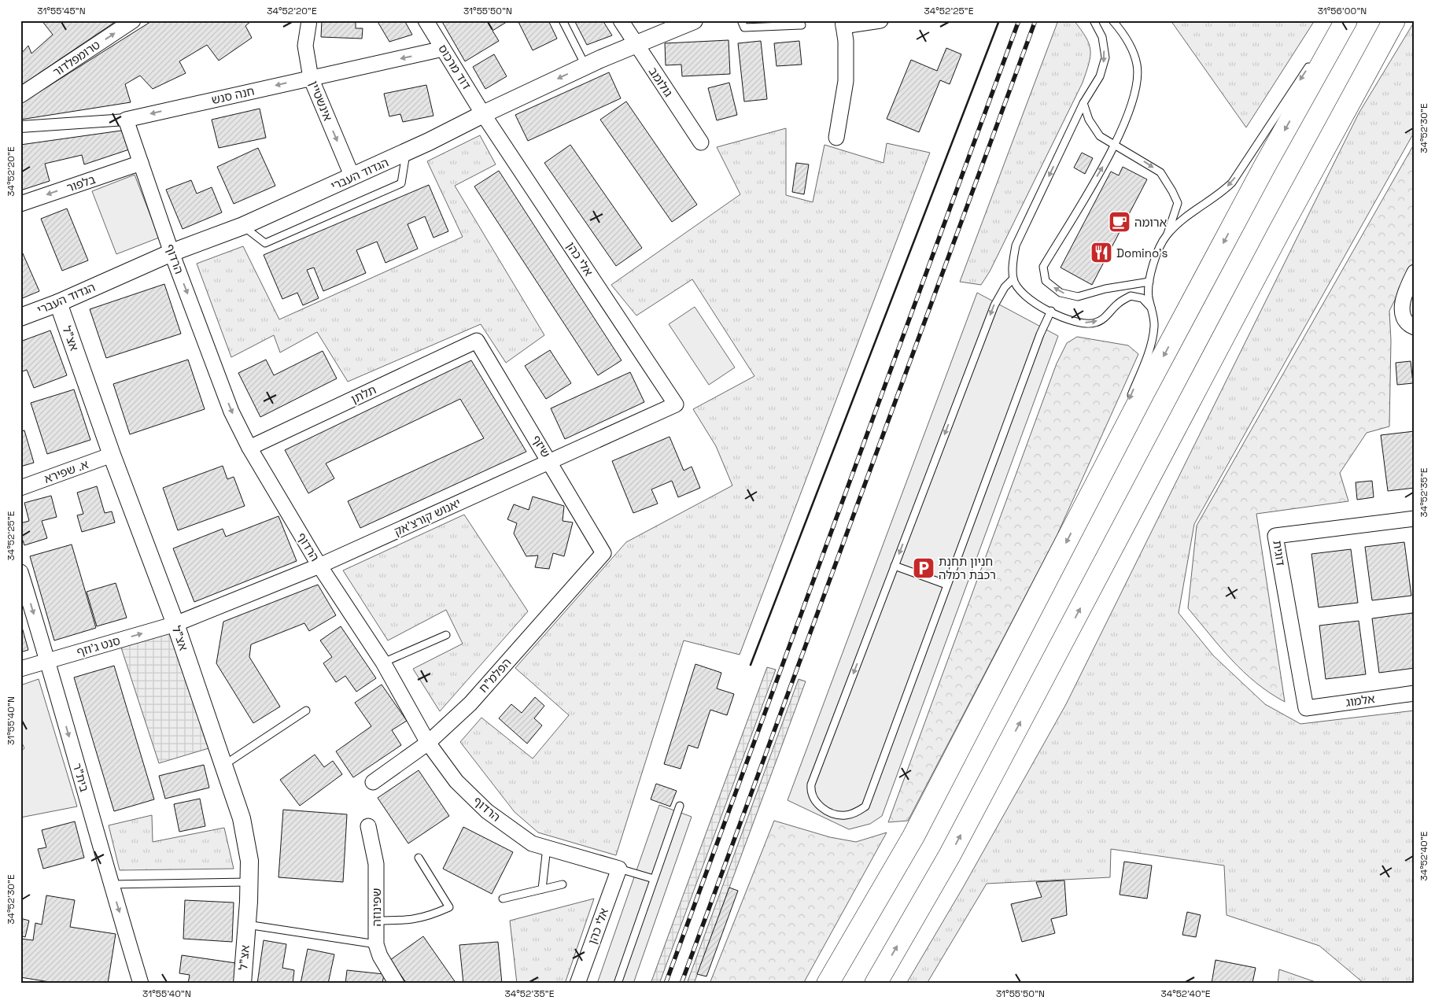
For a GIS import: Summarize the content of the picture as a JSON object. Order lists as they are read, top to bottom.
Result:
{
  "streets": {
    "street": [
      "טרומפלדור",
      "דוד מרכוס",
      "גולומב",
      "חנה סנש",
      "אינשטיין",
      "הגדוד העברי",
      "בלפור",
      "הרדוף",
      "אלי כהן",
      "אצ\"ל",
      "תלתן",
      "שיזף",
      "א. שפירא",
      "יאנוש קורצ'אק",
      "דוגית",
      "סנט ג'וזף",
      "הפלמ\"ח",
      "אלמוג",
      "בית\"ר",
      "שפינוזה"
    ]
  },
  "crossings": [
    ["דוד מרכוס", "חנה סנש"],
    ["דוד מרכוס", "הגדוד העברי"],
    ["דוד מרכוס", "אלי כהן"],
    ["גולומב", "הגדוד העברי"],
    ["חנה סנש", "אינשטיין"],
    ["חנה סנש", "הרדוף"],
    ["אינשטיין", "הגדוד העברי"],
    ["הגדוד העברי", "הרדוף"],
    ["הגדוד העברי", "אלי כהן"],
    ["הגדוד העברי", "אצ\"ל"],
    ["בלפור", "הרדוף"],
    ["הרדוף", "אלי כהן"],
    ["הרדוף", "תלתן"],
    ["הרדוף", "יאנוש קורצ'אק"],
    ["הרדוף", "הפלמ\"ח"],
    ["אלי כהן", "יאנוש קורצ'אק"],
    ["אצ\"ל", "א. שפירא"],
    ["אצ\"ל", "יאנוש קורצ'אק"],
    ["אצ\"ל", "סנט ג'וזף"],
    ["תלתן", "שיזף"],
    ["שיזף", "יאנוש קורצ'אק"],
    ["שיזף", "הפלמ\"ח"],
    ["יאנוש קורצ'אק", "סנט ג'וזף"],
    ["דוגית", "אלמוג"],
    ["סנט ג'וזף", "בית\"ר"]
  ],
  "one_way": [
    "טרומפלדור",
    "חנה סנש",
    "אינשטיין",
    "בלפור",
    "סנט ג'וזף",
    "בית\"ר"
  ],
  "places": {
    "cafe": ["ארומה"],
    "restaurant": ["Domino's"],
    "parking": ["חניון תחנת רכבת רמלה"]
  },
  "coordinates": [
    "31°55'45\"N",
    "34°52'20\"E",
    "31°55'50\"N",
    "34°52'25\"E",
    "31°56'00\"N",
    "34°52'30\"E",
    "34°52'35\"E",
    "31°55'40\"N",
    "34°52'40\"E"
  ]
}
